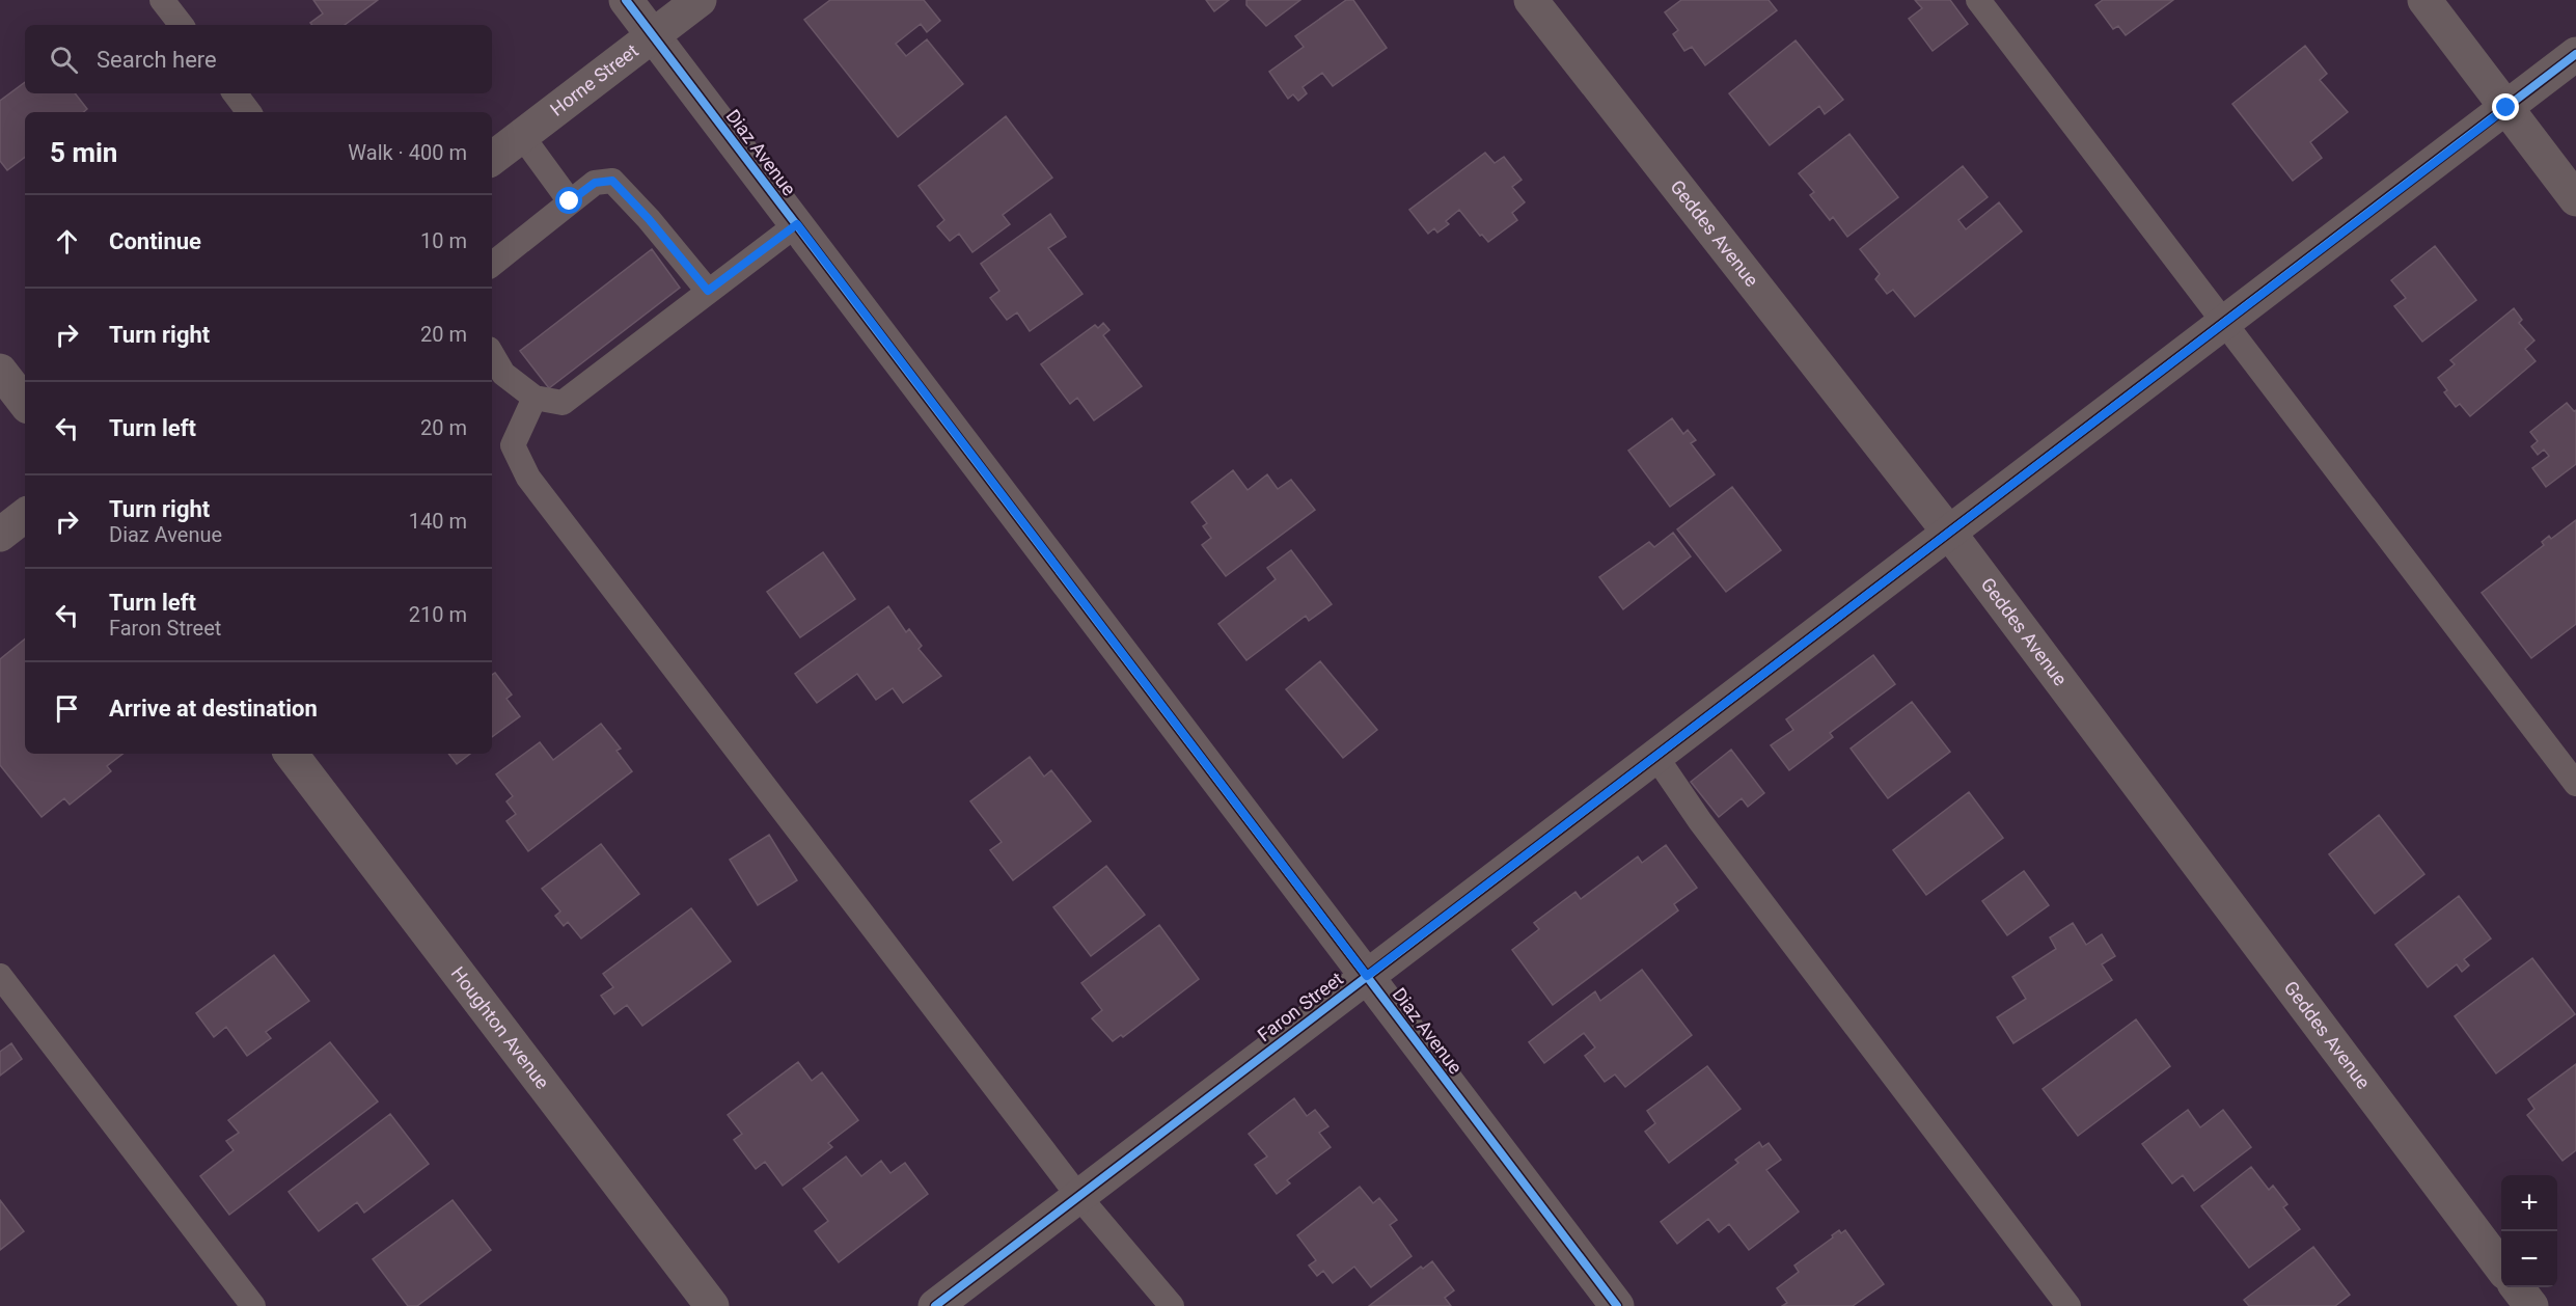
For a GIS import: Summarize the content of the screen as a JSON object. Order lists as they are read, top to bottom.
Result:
{
  "streets": {
    "street": [
      "Horne Street",
      "Diaz Avenue",
      "Geddes Avenue",
      "Faron Street",
      "Houghton Avenue"
    ]
  },
  "crossings": [
    ["Horne Street", "Diaz Avenue"],
    ["Diaz Avenue", "Faron Street"],
    ["Geddes Avenue", "Faron Street"]
  ],
  "page": {
    "search": "Search here",
    "heading": ["5 min", "Walk · 400 m"],
    "list": [
      ["Continue", "10 m"],
      ["Turn right", "20 m"],
      ["Turn left", "20 m"],
      ["Turn right", "Diaz Avenue", "140 m"],
      ["Turn left", "Faron Street", "210 m"],
      "Arrive at destination"
    ],
    "map_buttons": ["+", "−"]
  }
}
